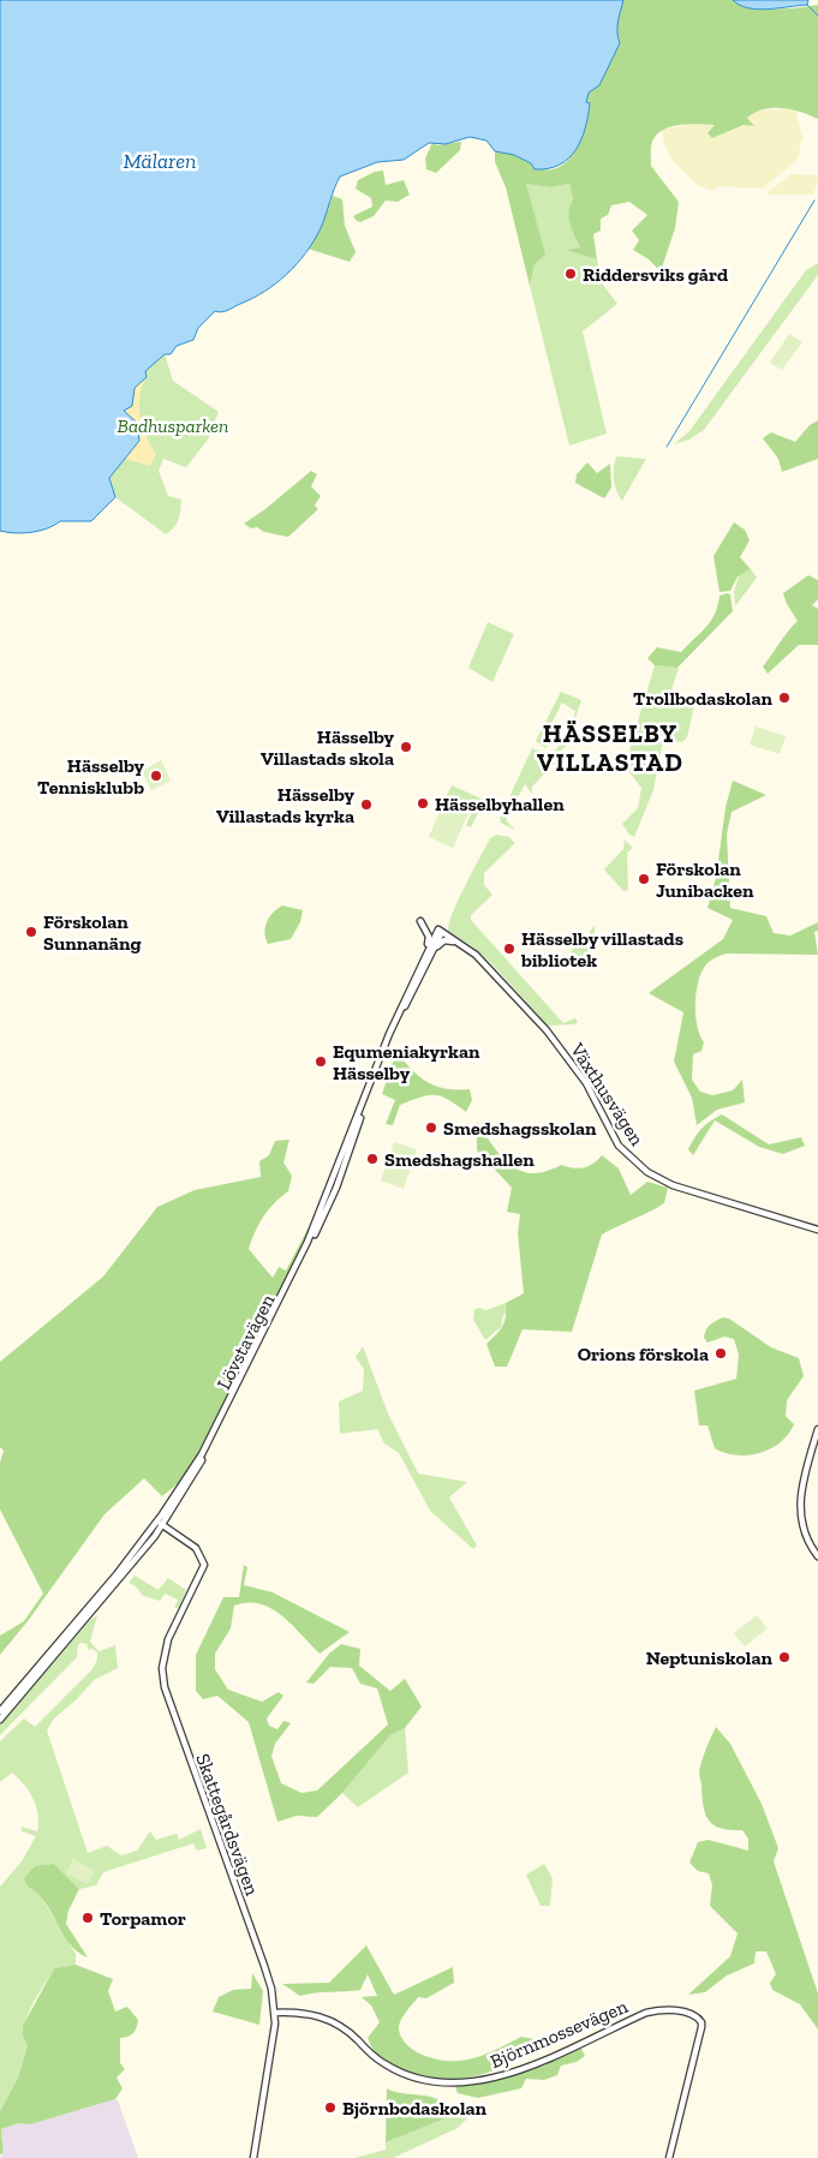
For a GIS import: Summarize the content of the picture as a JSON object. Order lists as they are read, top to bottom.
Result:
{
  "streets": {
    "street": [
      "Växthusvägen",
      "Lövstavägen",
      "Skattegårdsvägen",
      "Björnmossevägen"
    ]
  },
  "crossings": [
    ["Växthusvägen", "Lövstavägen"],
    ["Lövstavägen", "Skattegårdsvägen"],
    ["Skattegårdsvägen", "Björnmossevägen"]
  ],
  "districts": ["HÄSSELBY VILLASTAD"],
  "water": ["Mälaren"],
  "parks": ["Badhusparken"],
  "places": [
    "Riddersviks gård",
    "Trollbodaskolan",
    "Hässelby Villastads skola",
    "Hässelby Tennisklubb",
    "Hässelbyhallen",
    "Hässelby Villastads kyrka",
    "Förskolan Junibacken",
    "Förskolan Sunnanäng",
    "Hässelby villastads bibliotek",
    "Equmeniakyrkan Hässelby",
    "Smedshagsskolan",
    "Smedshagshallen",
    "Orions förskola",
    "Neptuniskolan",
    "Torpamor",
    "Björnbodaskolan"
  ]
}
